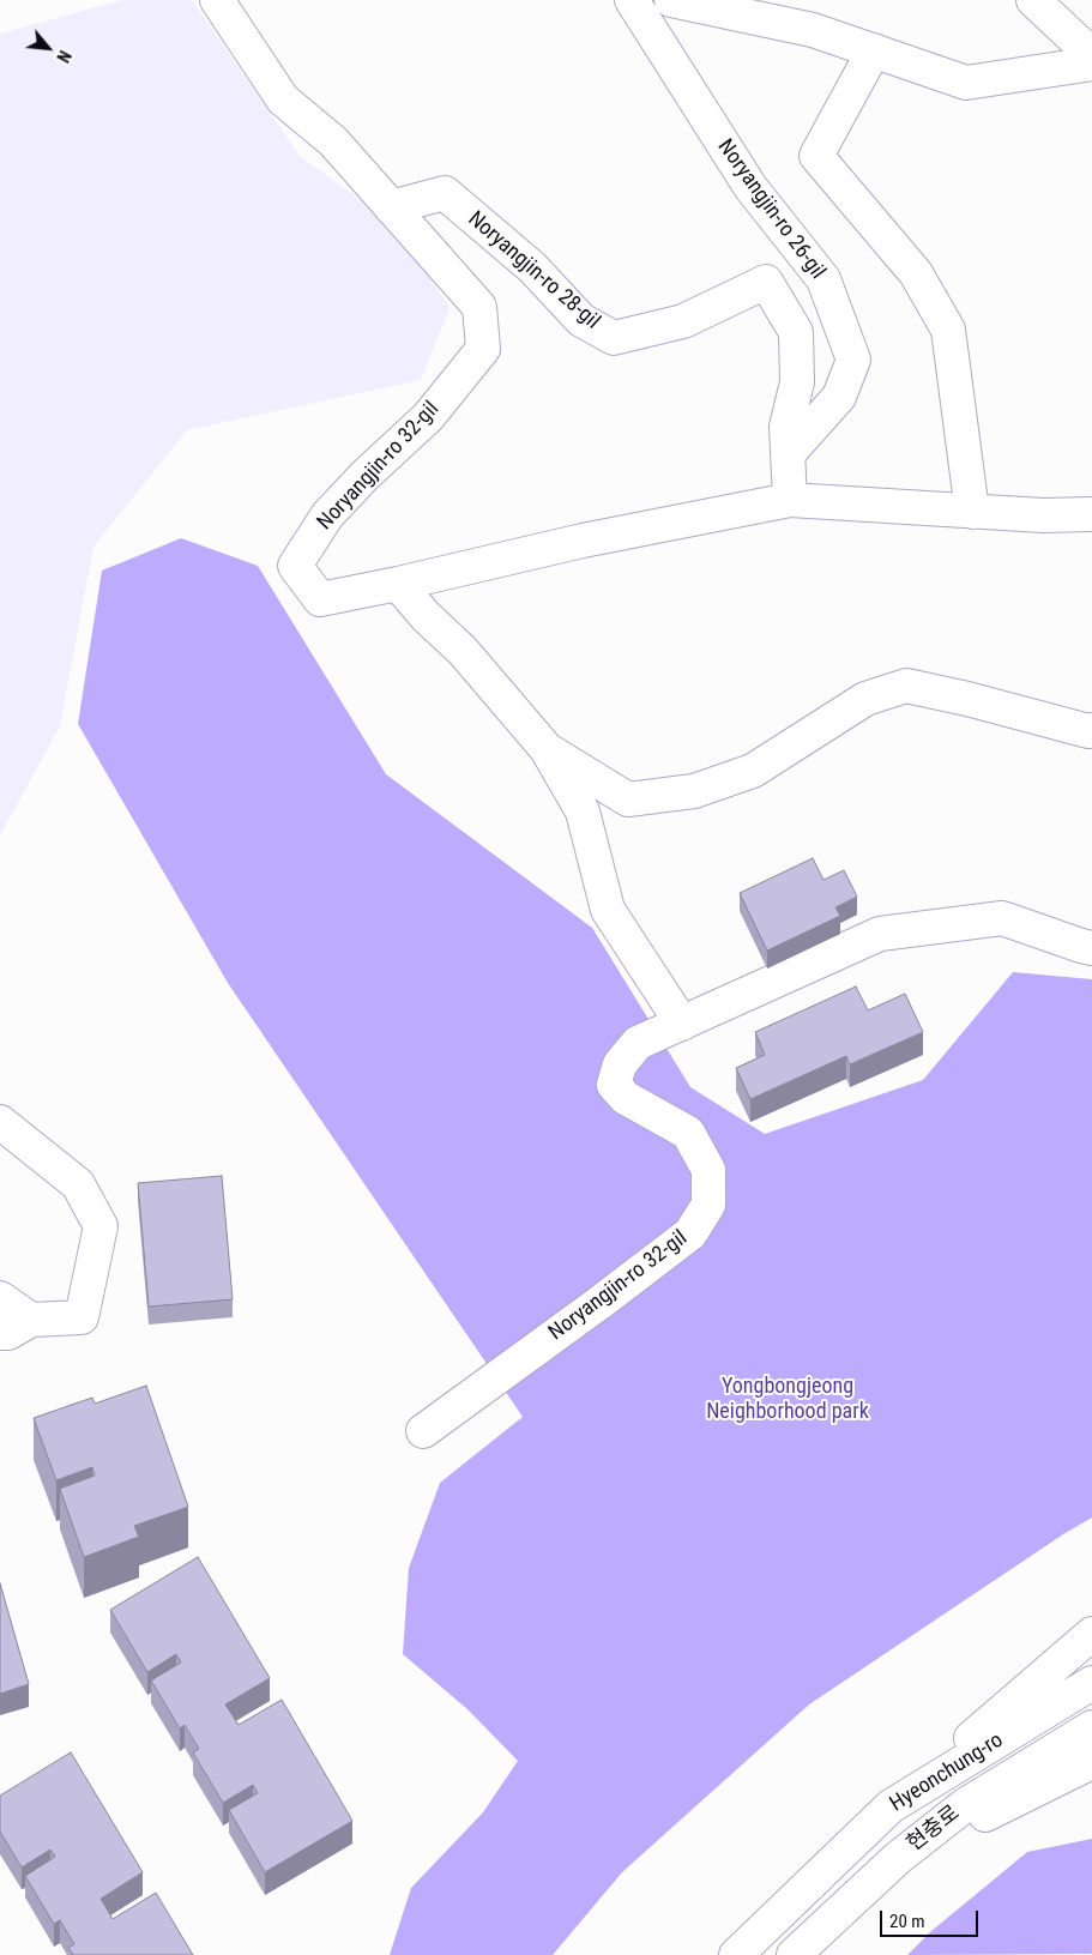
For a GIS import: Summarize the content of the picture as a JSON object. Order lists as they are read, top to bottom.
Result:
{
  "streets": {
    "street": [
      "Noryangjin-ro 26-gil",
      "Noryangjin-ro 28-gil",
      "Noryangjin-ro 32-gil",
      "Hyeonchung-ro",
      "현충로"
    ]
  },
  "crossings": [
    ["Noryangjin-ro 26-gil", "Noryangjin-ro 28-gil"],
    ["Noryangjin-ro 28-gil", "Noryangjin-ro 32-gil"]
  ],
  "parks": ["Yongbongjeong Neighborhood park"],
  "scale_bar": "20 m",
  "north": "bottom right"
}
